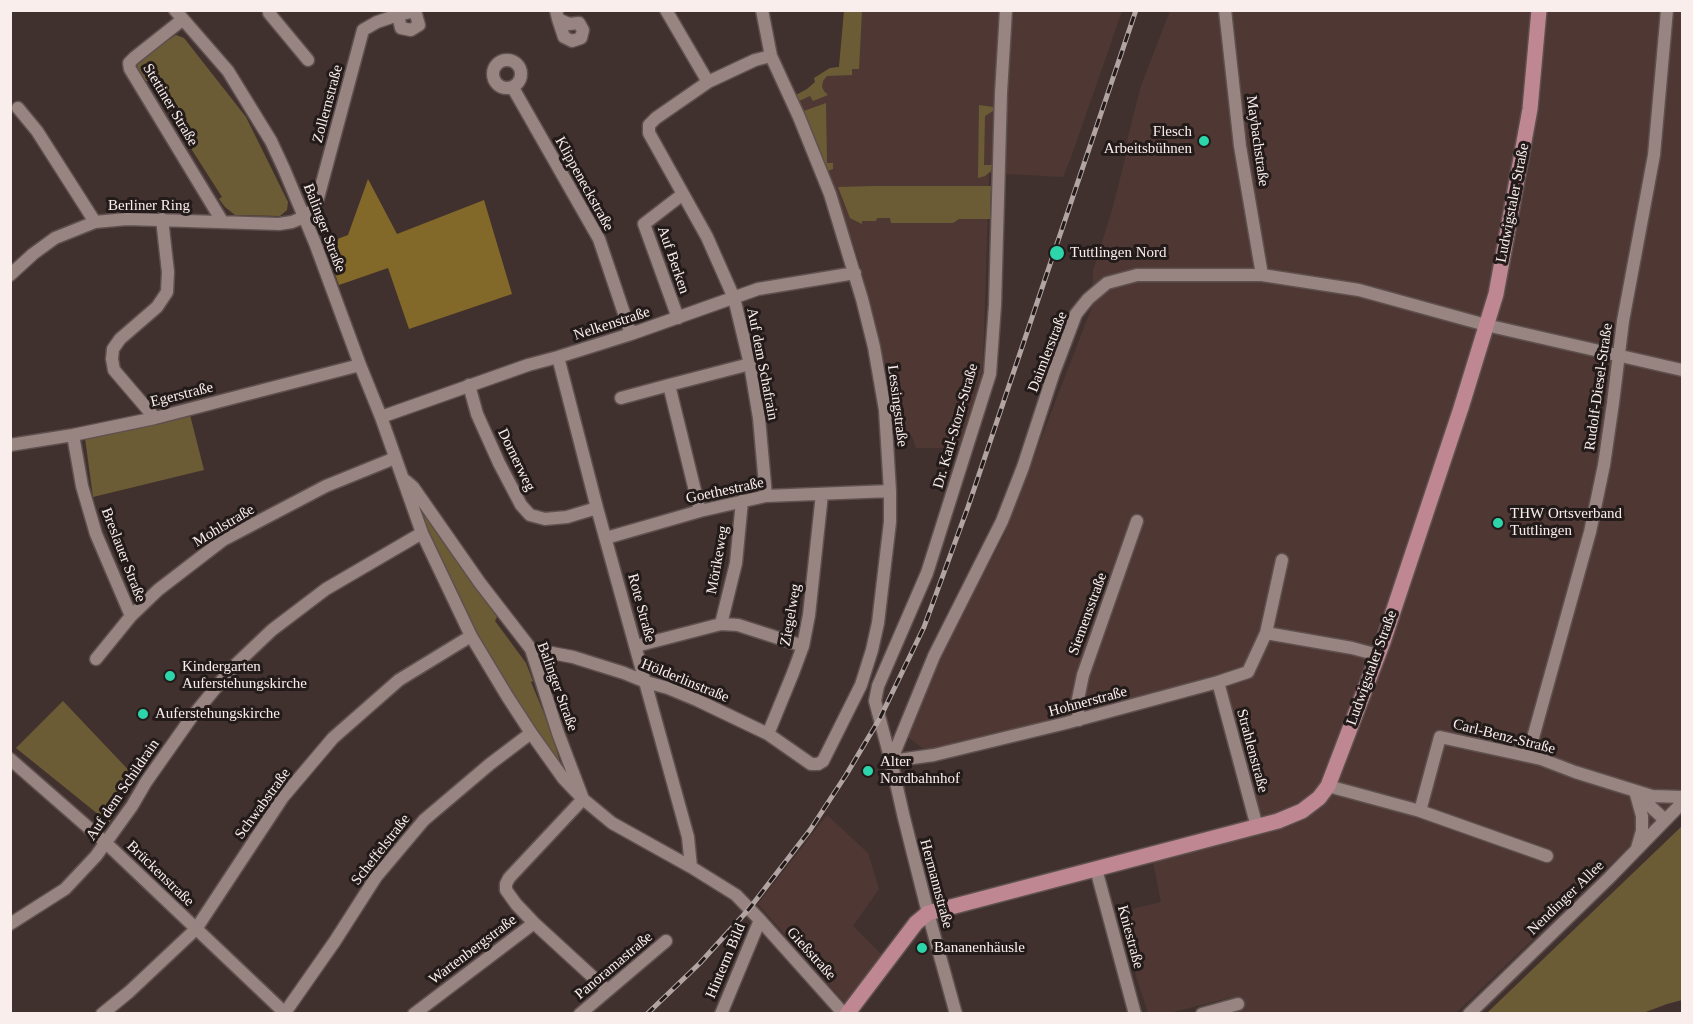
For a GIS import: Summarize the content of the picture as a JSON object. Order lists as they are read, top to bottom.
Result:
{
  "streets": {
    "main road": ["Ludwigstaler Straße"],
    "street": [
      "Zollernstraße",
      "Stettiner Straße",
      "Maybachstraße",
      "Klippeneckstraße",
      "Berliner Ring",
      "Balinger Straße",
      "Auf Berken",
      "Nelkenstraße",
      "Daimlerstraße",
      "Auf dem Schafrain",
      "Rudolf-Diesel-Straße",
      "Egerstraße",
      "Lessingstraße",
      "Dr. Karl-Storz-Straße",
      "Dornerweg",
      "Goethestraße",
      "Mohlstraße",
      "Breslauer Straße",
      "Mörikeweg",
      "Rote Straße",
      "Siemensstraße",
      "Ziegelweg",
      "Hölderlinstraße",
      "Hohnerstraße",
      "Carl-Benz-Straße",
      "Strahlenstraße",
      "Auf dem Schildrain",
      "Schwabstraße",
      "Scheffelstraße",
      "Brückenstraße",
      "Hermannstraße",
      "Nendinger Allee",
      "Kniestraße",
      "Wartenbergstraße",
      "Gießstraße",
      "Hinterm Bild",
      "Panoramastraße"
    ]
  },
  "crossings": [
    ["Zollernstraße", "Berliner Ring"],
    ["Zollernstraße", "Balinger Straße"],
    ["Stettiner Straße", "Berliner Ring"],
    ["Stettiner Straße", "Balinger Straße"],
    ["Maybachstraße", "Daimlerstraße"],
    ["Klippeneckstraße", "Nelkenstraße"],
    ["Ludwigstaler Straße", "Daimlerstraße"],
    ["Ludwigstaler Straße", "Strahlenstraße"],
    ["Ludwigstaler Straße", "Hermannstraße"],
    ["Ludwigstaler Straße", "Kniestraße"],
    ["Berliner Ring", "Balinger Straße"],
    ["Balinger Straße", "Nelkenstraße"],
    ["Balinger Straße", "Egerstraße"],
    ["Balinger Straße", "Mohlstraße"],
    ["Balinger Straße", "Rote Straße"],
    ["Balinger Straße", "Hölderlinstraße"],
    ["Balinger Straße", "Auf dem Schildrain"],
    ["Balinger Straße", "Schwabstraße"],
    ["Balinger Straße", "Scheffelstraße"],
    ["Balinger Straße", "Wartenbergstraße"],
    ["Balinger Straße", "Gießstraße"],
    ["Balinger Straße", "Hinterm Bild"],
    ["Auf Berken", "Nelkenstraße"],
    ["Auf Berken", "Auf dem Schafrain"],
    ["Nelkenstraße", "Auf dem Schafrain"],
    ["Nelkenstraße", "Lessingstraße"],
    ["Nelkenstraße", "Dornerweg"],
    ["Nelkenstraße", "Rote Straße"],
    ["Daimlerstraße", "Rudolf-Diesel-Straße"],
    ["Daimlerstraße", "Dr. Karl-Storz-Straße"],
    ["Daimlerstraße", "Hohnerstraße"],
    ["Daimlerstraße", "Hermannstraße"],
    ["Auf dem Schafrain", "Goethestraße"],
    ["Rudolf-Diesel-Straße", "Carl-Benz-Straße"],
    ["Egerstraße", "Breslauer Straße"],
    ["Lessingstraße", "Goethestraße"],
    ["Lessingstraße", "Hölderlinstraße"],
    ["Dr. Karl-Storz-Straße", "Hohnerstraße"],
    ["Dr. Karl-Storz-Straße", "Hermannstraße"],
    ["Dornerweg", "Rote Straße"],
    ["Goethestraße", "Mörikeweg"],
    ["Goethestraße", "Rote Straße"],
    ["Goethestraße", "Ziegelweg"],
    ["Mohlstraße", "Breslauer Straße"],
    ["Rote Straße", "Hölderlinstraße"],
    ["Siemensstraße", "Hohnerstraße"],
    ["Ziegelweg", "Hölderlinstraße"],
    ["Hohnerstraße", "Strahlenstraße"],
    ["Hohnerstraße", "Hermannstraße"],
    ["Carl-Benz-Straße", "Nendinger Allee"],
    ["Auf dem Schildrain", "Brückenstraße"],
    ["Schwabstraße", "Brückenstraße"],
    ["Scheffelstraße", "Brückenstraße"],
    ["Gießstraße", "Hinterm Bild"]
  ],
  "places": [
    "Flesch Arbeitsbühnen",
    "Tuttlingen Nord",
    "THW Ortsverband Tuttlingen",
    "Kindergarten Auferstehungskirche",
    "Auferstehungskirche",
    "Alter Nordbahnhof",
    "Bananenhäusle"
  ]
}
